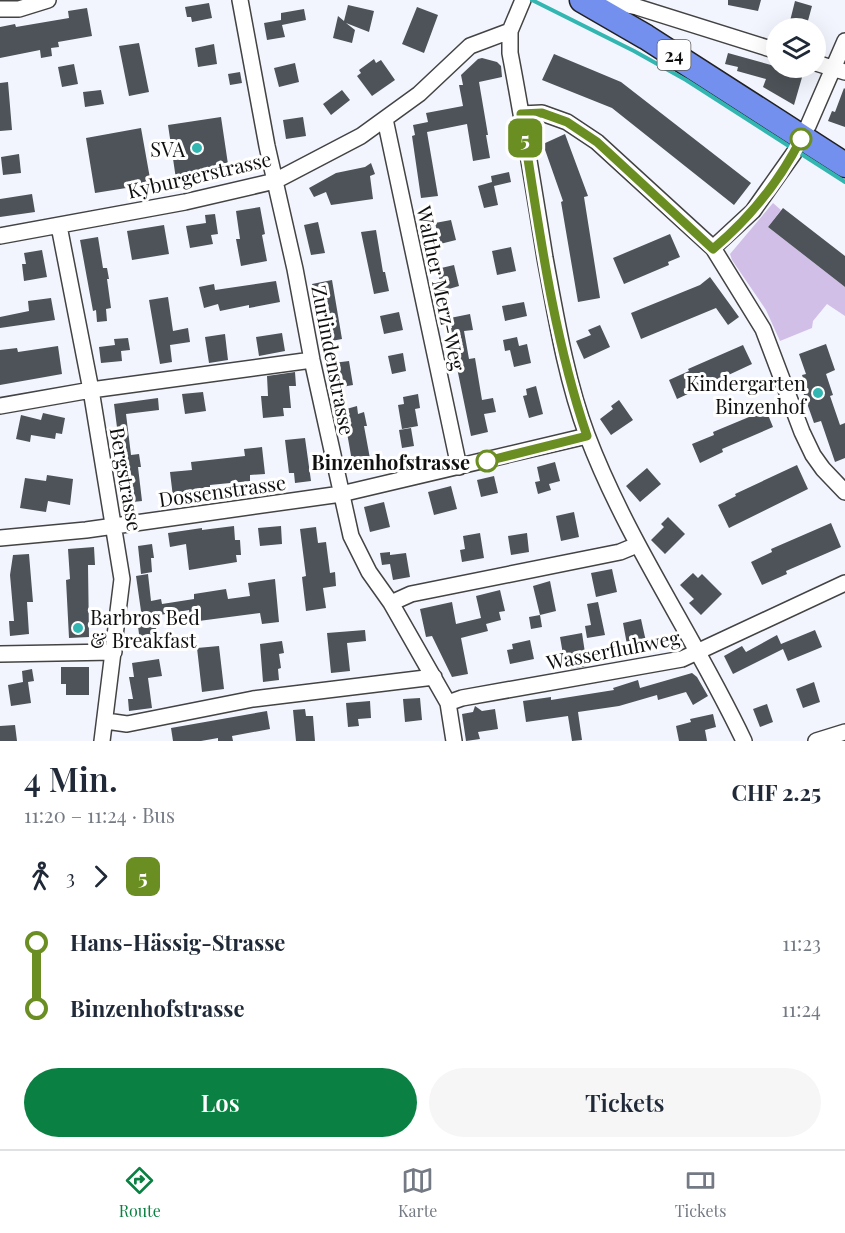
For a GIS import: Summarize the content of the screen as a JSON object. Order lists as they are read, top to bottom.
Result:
{
  "streets": {
    "main road": ["24"],
    "street": [
      "Kyburgerstrasse",
      "Walther Merz-Weg",
      "Zurlindenstrasse",
      "Bergstrasse",
      "Dossenstrasse",
      "Wasserfluhweg"
    ]
  },
  "crossings": [
    ["Kyburgerstrasse", "Walther Merz-Weg"],
    ["Kyburgerstrasse", "Zurlindenstrasse"],
    ["Kyburgerstrasse", "Bergstrasse"],
    ["Walther Merz-Weg", "Dossenstrasse"],
    ["Zurlindenstrasse", "Dossenstrasse"],
    ["Zurlindenstrasse", "Wasserfluhweg"],
    ["Bergstrasse", "Dossenstrasse"]
  ],
  "places": [
    "SVA",
    "Kindergarten Binzenhof",
    "Binzenhofstrasse",
    "Barbros Bed & Breakfast"
  ],
  "lines": ["bus line 5"],
  "page": {
    "on_map": "5",
    "heading": ["4 Min.", "11:20 – 11:24 · Bus", "CHF 2.25"],
    "legs": ["3", "5"],
    "list": [
      {
        "name": "Hans-Hässig-Strasse",
        "value": "11:23"
      },
      {
        "name": "Binzenhofstrasse",
        "value": "11:24"
      }
    ],
    "buttons": ["Los", "Tickets"],
    "tabs": ["Route", "Karte", "Tickets"]
  }
}
